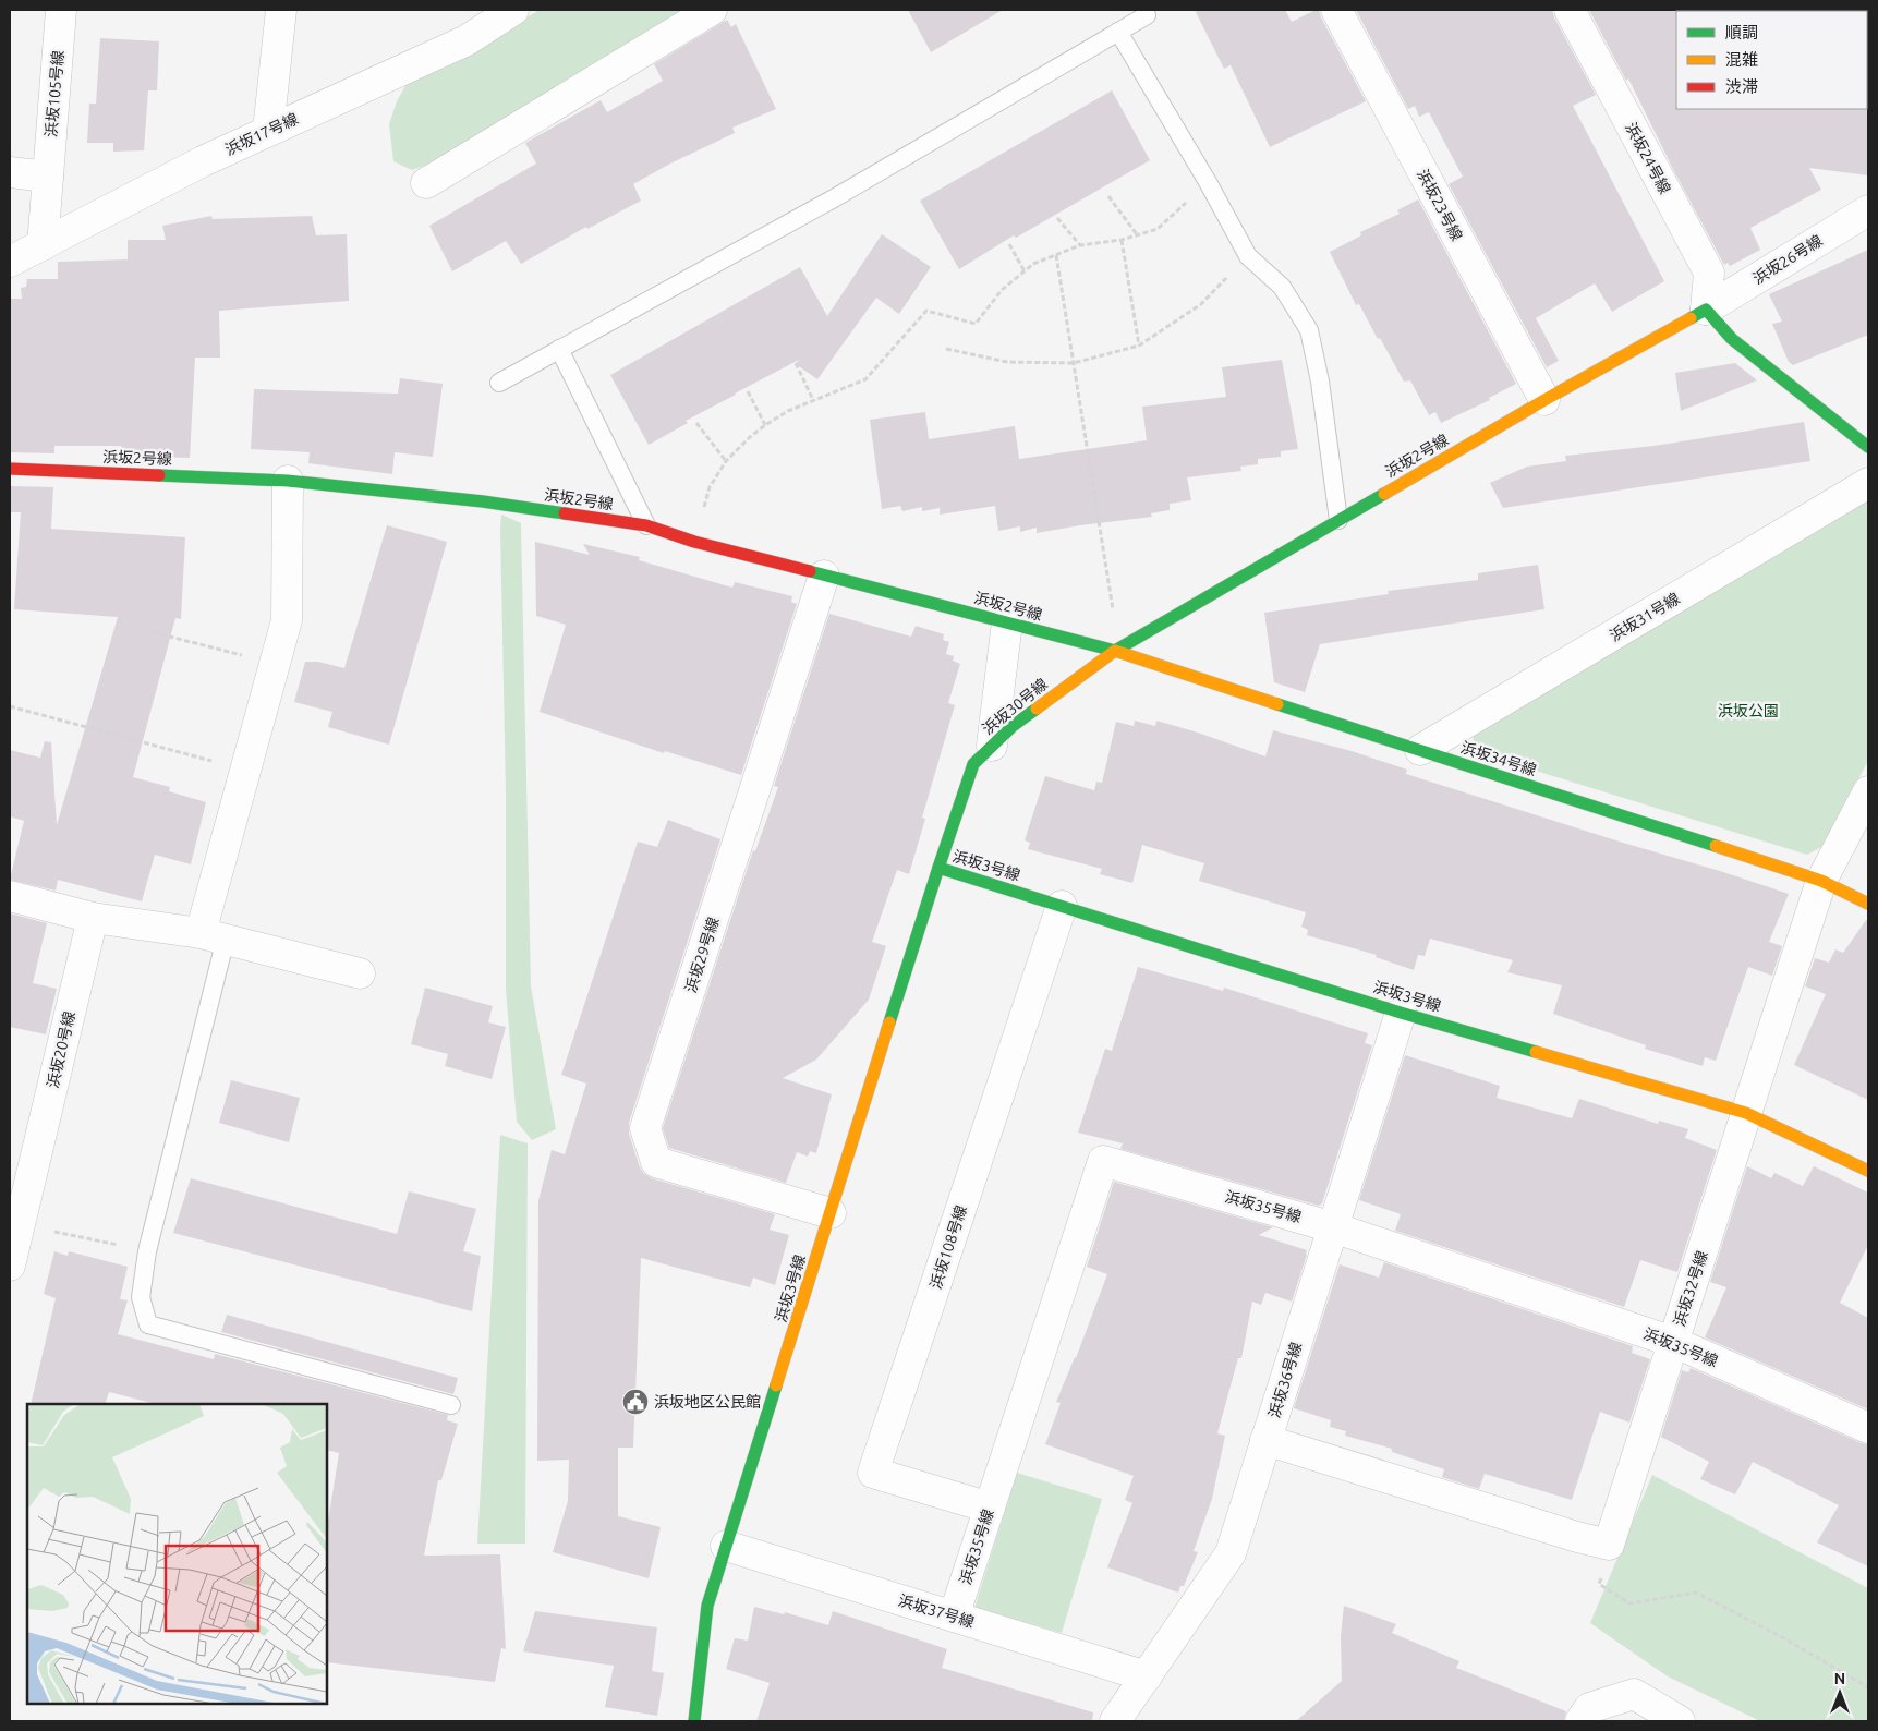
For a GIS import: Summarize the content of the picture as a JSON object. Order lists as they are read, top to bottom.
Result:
{
  "streets": {
    "street": [
      "浜坂105号線",
      "浜坂17号線",
      "浜坂24号線",
      "浜坂23号線",
      "浜坂26号線",
      "浜坂2号線",
      "浜坂31号線",
      "浜坂30号線",
      "浜坂34号線",
      "浜坂3号線",
      "浜坂29号線",
      "浜坂20号線",
      "浜坂35号線",
      "浜坂108号線",
      "浜坂32号線",
      "浜坂36号線",
      "浜坂37号線"
    ]
  },
  "crossings": [
    ["浜坂105号線", "浜坂17号線"],
    ["浜坂24号線", "浜坂26号線"],
    ["浜坂24号線", "浜坂2号線"],
    ["浜坂23号線", "浜坂2号線"],
    ["浜坂26号線", "浜坂2号線"],
    ["浜坂2号線", "浜坂30号線"],
    ["浜坂2号線", "浜坂34号線"],
    ["浜坂2号線", "浜坂29号線"],
    ["浜坂31号線", "浜坂34号線"],
    ["浜坂30号線", "浜坂34号線"],
    ["浜坂30号線", "浜坂3号線"],
    ["浜坂34号線", "浜坂32号線"],
    ["浜坂3号線", "浜坂29号線"],
    ["浜坂3号線", "浜坂108号線"],
    ["浜坂3号線", "浜坂32号線"],
    ["浜坂3号線", "浜坂36号線"],
    ["浜坂3号線", "浜坂37号線"],
    ["浜坂35号線", "浜坂108号線"],
    ["浜坂35号線", "浜坂32号線"],
    ["浜坂35号線", "浜坂36号線"],
    ["浜坂35号線", "浜坂37号線"],
    ["浜坂36号線", "浜坂37号線"]
  ],
  "parks": ["浜坂公園"],
  "places": {
    "public building": ["浜坂地区公民館"]
  },
  "legend": ["順調", "混雑", "渋滞"],
  "north": "top"
}
